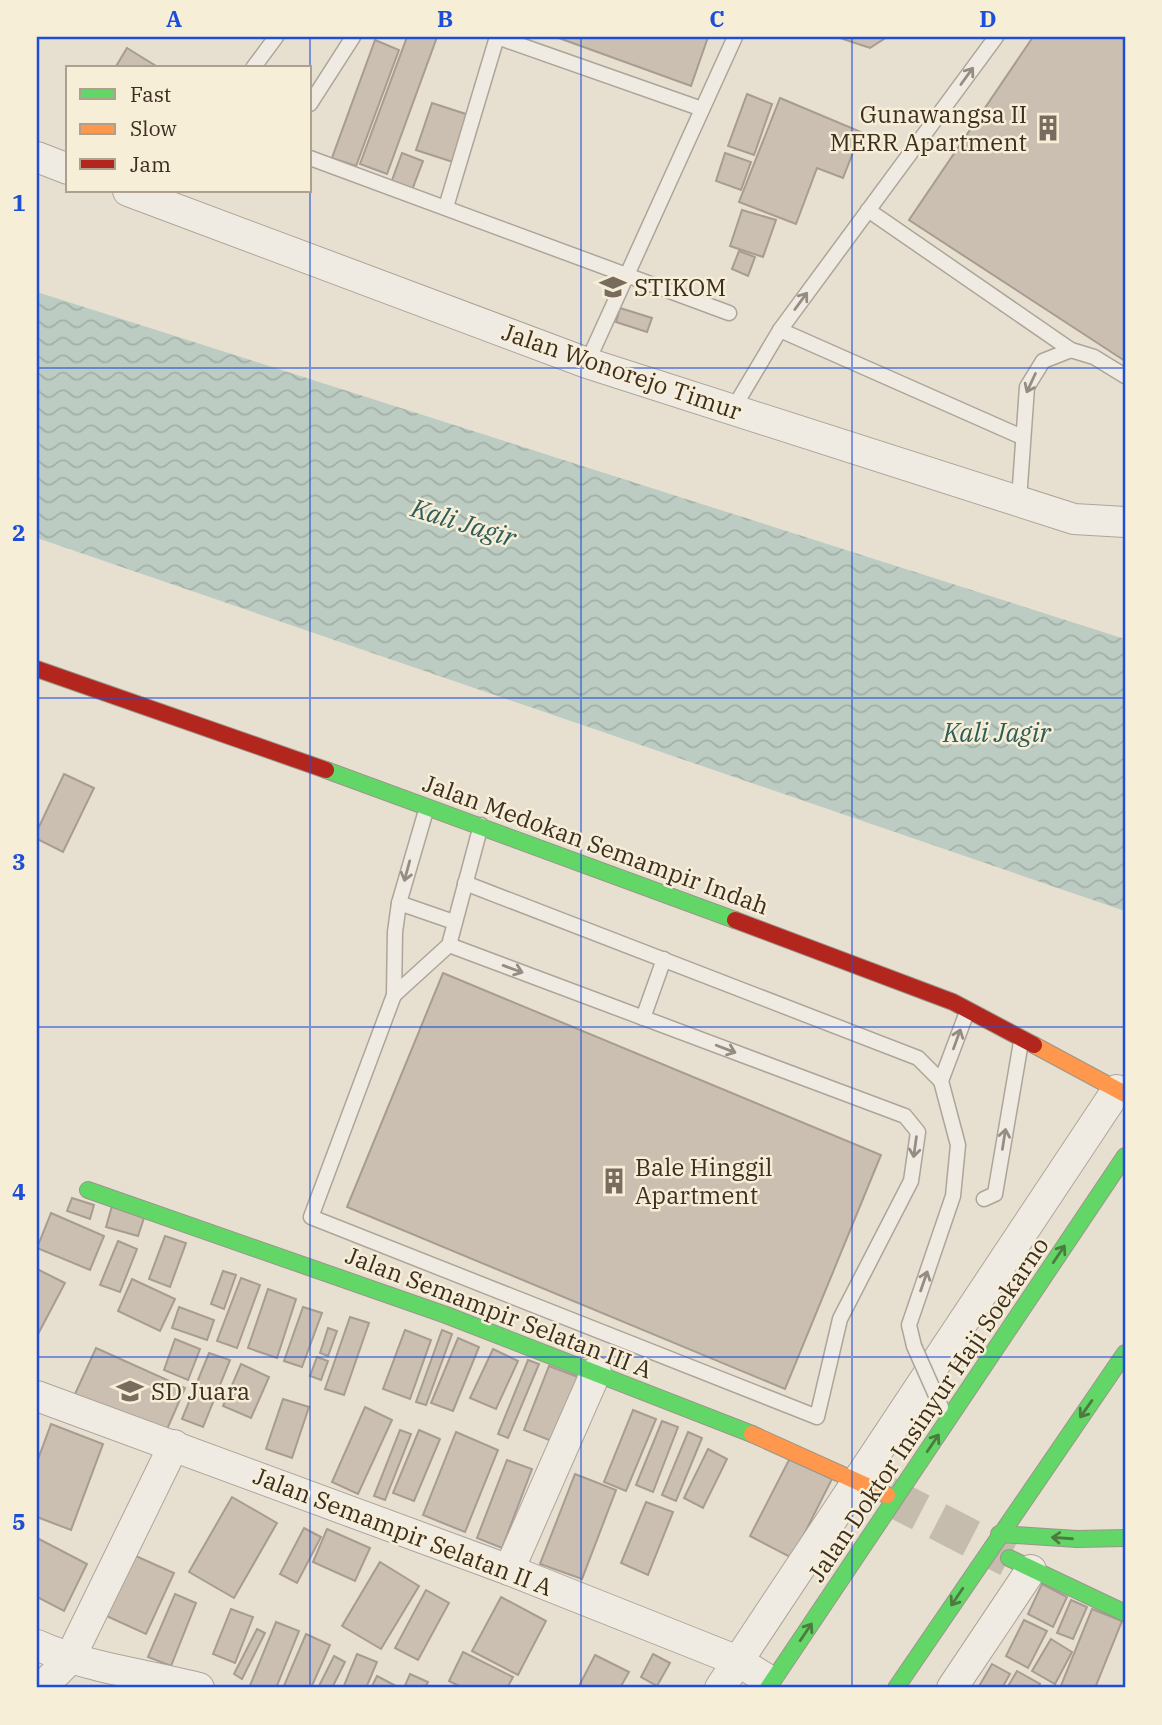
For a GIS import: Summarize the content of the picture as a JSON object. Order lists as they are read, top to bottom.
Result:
{
  "streets": {
    "street": [
      "Jalan Wonorejo Timur",
      "Jalan Medokan Semampir Indah",
      "Jalan Semampir Selatan III A",
      "Jalan Doktor Insinyur Haji Soekarno",
      "Jalan Semampir Selatan II A"
    ]
  },
  "crossings": [
    ["Jalan Doktor Insinyur Haji Soekarno", "Jalan Semampir Selatan II A"]
  ],
  "water": ["Kali Jagir"],
  "places": {
    "building": ["Gunawangsa II MERR Apartment", "Bale Hinggil Apartment"],
    "school or university": ["STIKOM", "SD Juara"]
  },
  "legend": ["Fast", "Slow", "Jam"],
  "grid": {
    "columns": [
      "A",
      "B",
      "C",
      "D"
    ],
    "rows": [
      "1",
      "2",
      "3",
      "4",
      "5"
    ]
  }
}
